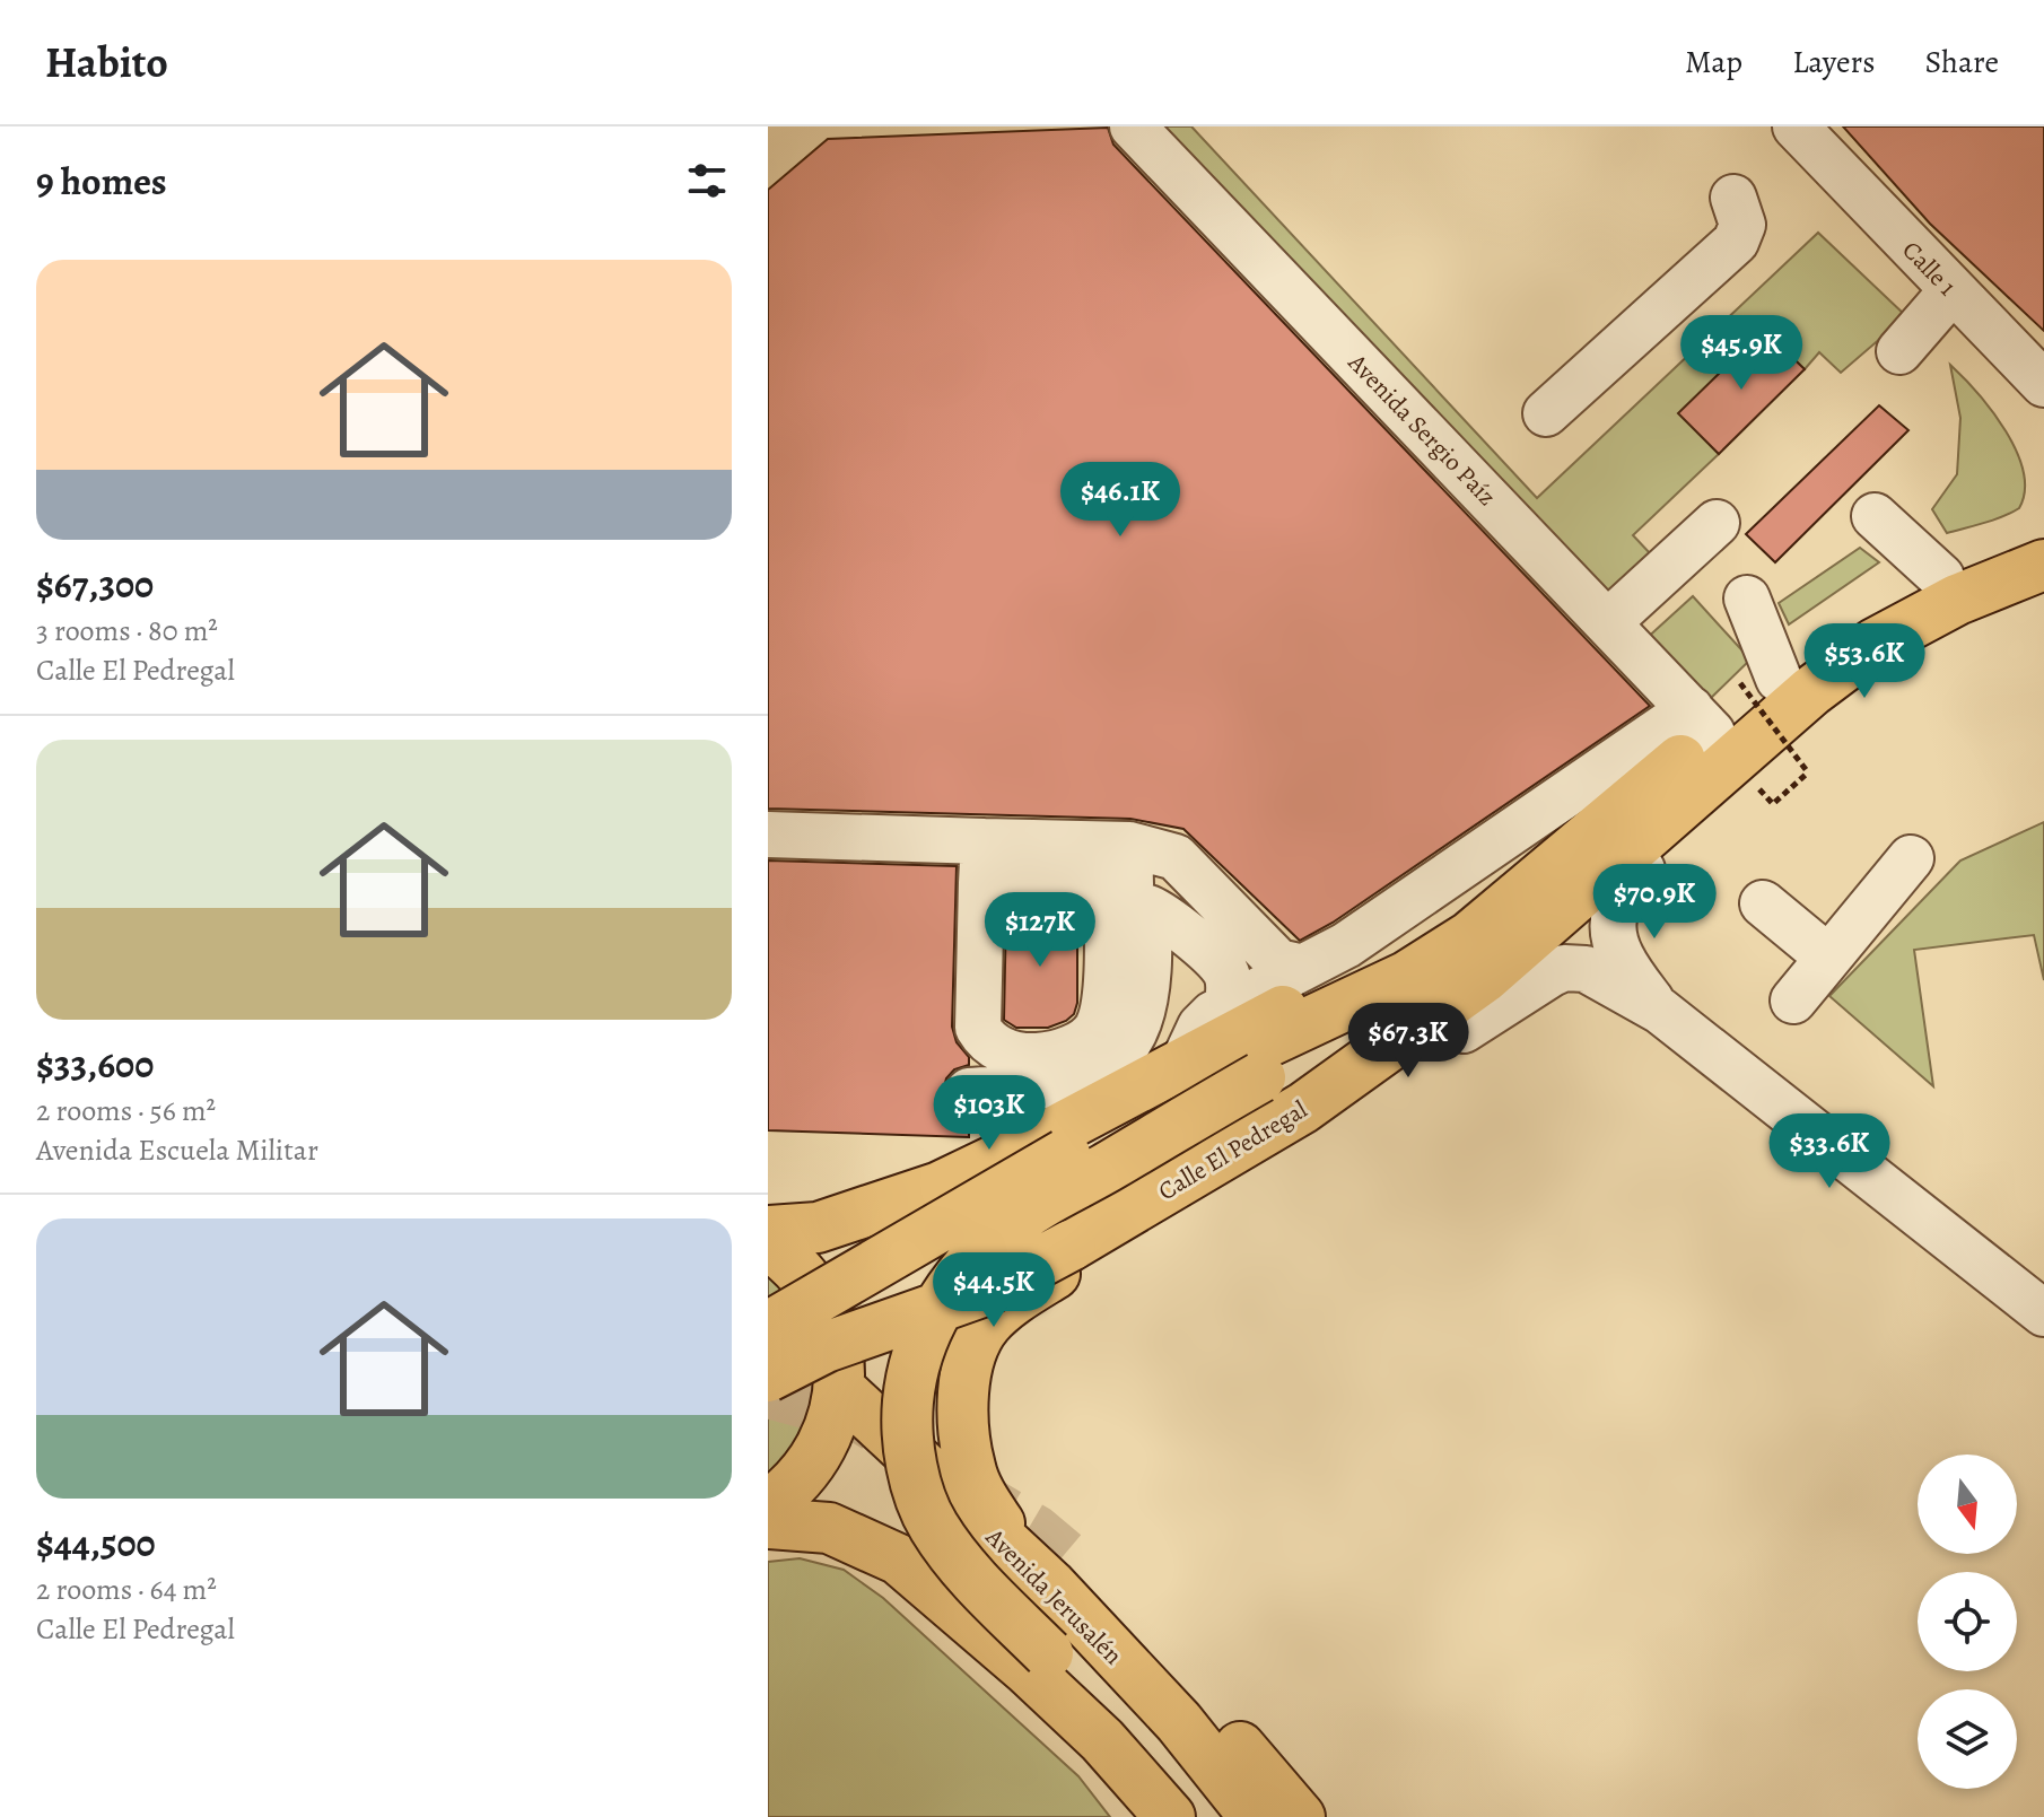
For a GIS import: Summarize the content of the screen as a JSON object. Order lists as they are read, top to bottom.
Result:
{
  "streets": {
    "main road": ["Calle El Pedregal", "Avenida Jerusalén"],
    "street": ["Calle 1", "Avenida Sergio Paíz"]
  },
  "crossings": [
    ["Avenida Sergio Paíz", "Calle El Pedregal"]
  ],
  "north": "bottom",
  "page": {
    "header": "Habito",
    "nav": ["Map", "Layers", "Share"],
    "heading": "9 homes",
    "list": [
      {
        "name": "$67,300",
        "note": "3 rooms · 80 m² · Calle El Pedregal"
      },
      {
        "name": "$33,600",
        "note": "2 rooms · 56 m² · Avenida Escuela Militar"
      },
      {
        "name": "$44,500",
        "note": "2 rooms · 64 m² · Calle El Pedregal"
      }
    ],
    "price": [
      "$45.9K",
      "$46.1K",
      "$53.6K",
      "$70.9K",
      "$127K",
      "$67.3K",
      "$103K",
      "$33.6K",
      "$44.5K"
    ]
  }
}
